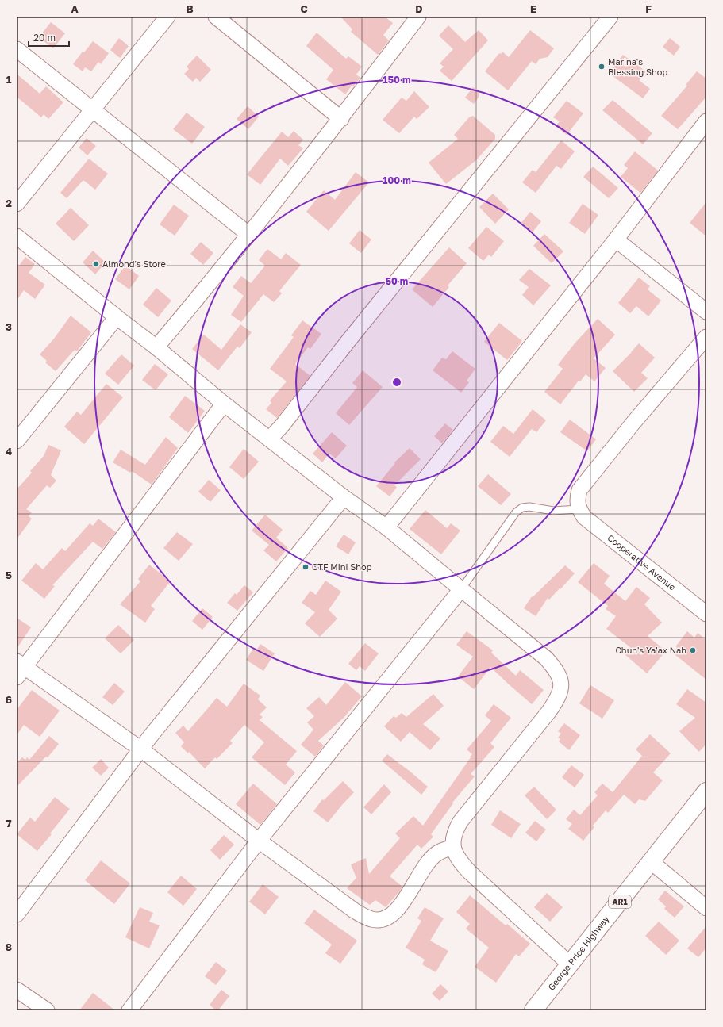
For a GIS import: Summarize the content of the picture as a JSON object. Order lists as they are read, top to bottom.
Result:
{
  "streets": {
    "highway": ["AR1", "George Price Highway"],
    "street": ["Cooperative Avenue"]
  },
  "places": [
    "Marina's Blessing Shop",
    "Almond's Store",
    "CTF Mini Shop",
    "Chun's Ya'ax Nah"
  ],
  "scale_bar": "20 m",
  "grid": {
    "columns": [
      "A",
      "B",
      "C",
      "D",
      "E",
      "F"
    ],
    "rows": [
      "1",
      "2",
      "3",
      "4",
      "5",
      "6",
      "7",
      "8"
    ]
  },
  "rings": ["150 m", "100 m", "50 m"]
}
